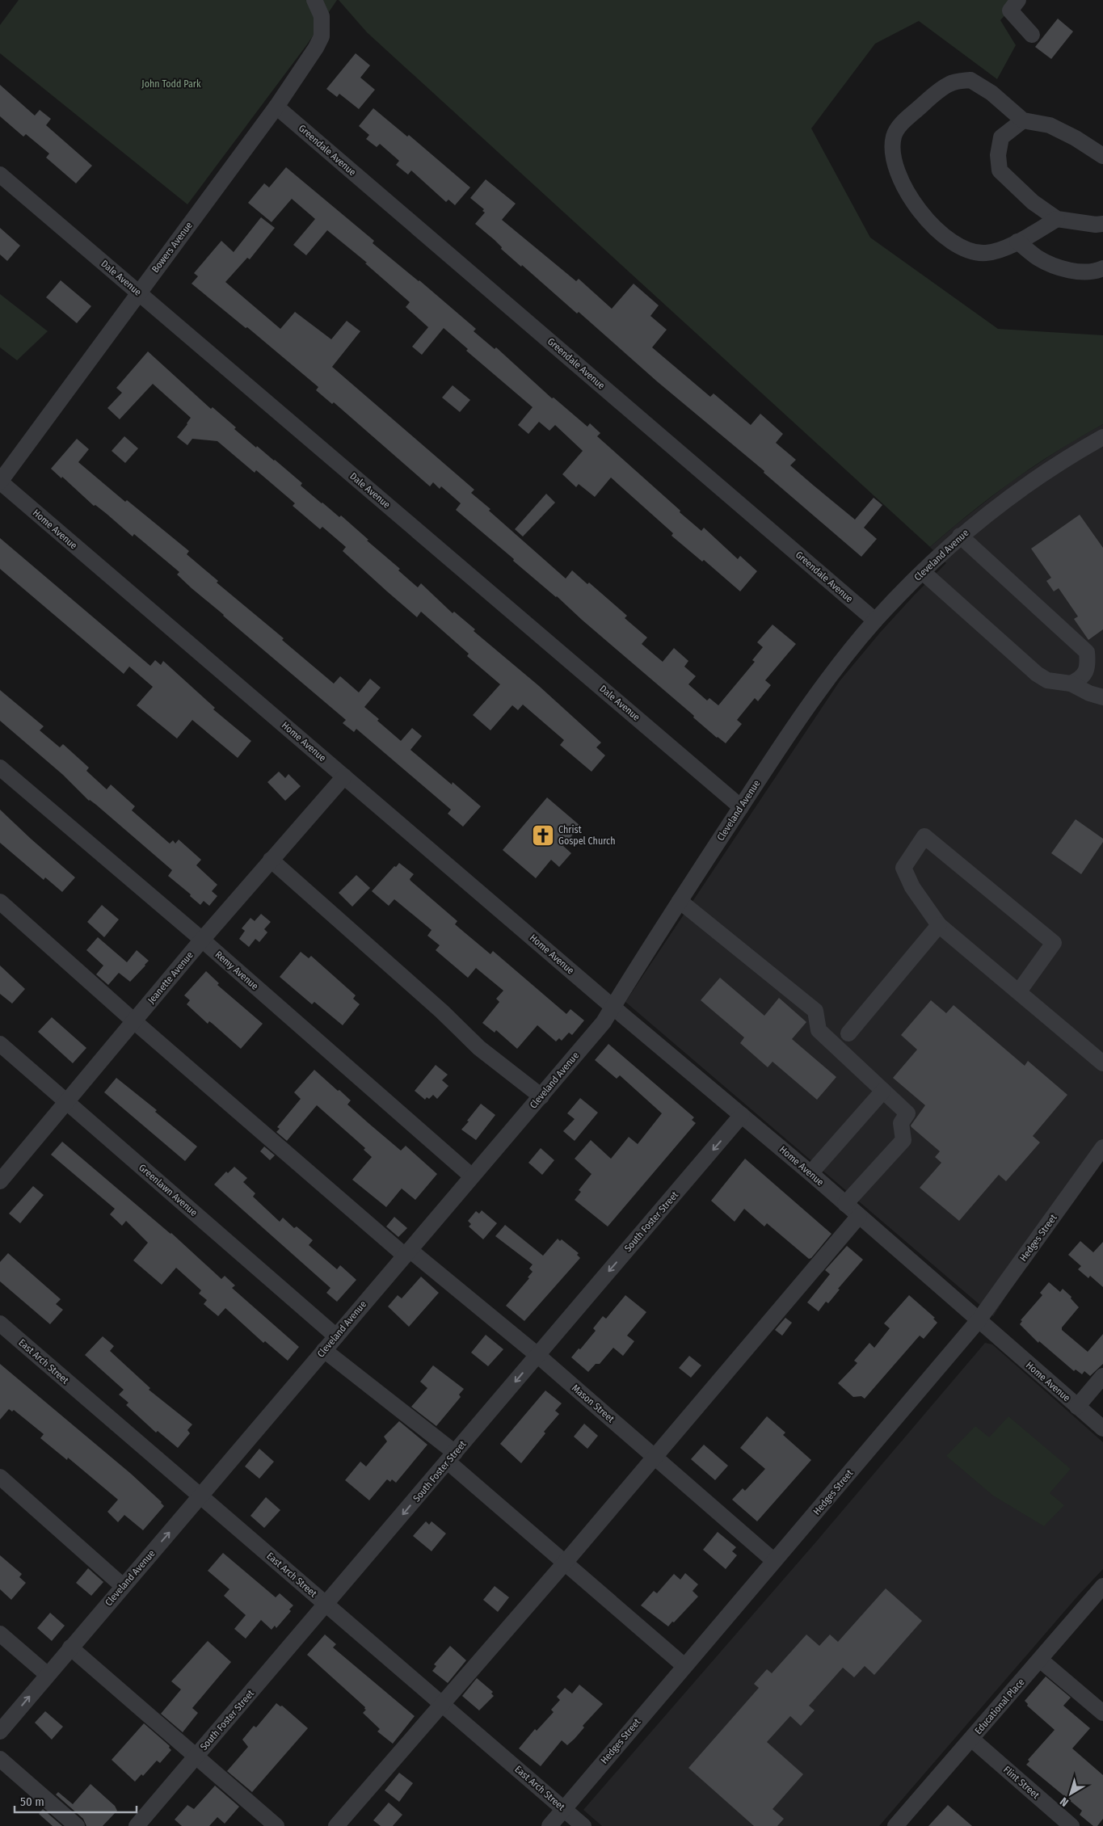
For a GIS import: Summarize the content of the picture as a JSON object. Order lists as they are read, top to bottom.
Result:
{
  "streets": {
    "street": [
      "Greendale Avenue",
      "Bowers Avenue",
      "Dale Avenue",
      "Home Avenue",
      "Cleveland Avenue",
      "Remy Avenue",
      "Jeanette Avenue",
      "Greenlawn Avenue",
      "South Foster Street",
      "Hedges Street",
      "East Arch Street",
      "Mason Street",
      "Educational Place",
      "Flint Street"
    ]
  },
  "crossings": [
    ["Greendale Avenue", "Bowers Avenue"],
    ["Greendale Avenue", "Cleveland Avenue"],
    ["Bowers Avenue", "Dale Avenue"],
    ["Bowers Avenue", "Home Avenue"],
    ["Dale Avenue", "Cleveland Avenue"],
    ["Home Avenue", "Cleveland Avenue"],
    ["Home Avenue", "Jeanette Avenue"],
    ["Home Avenue", "South Foster Street"],
    ["Home Avenue", "Hedges Street"],
    ["Cleveland Avenue", "Remy Avenue"],
    ["Cleveland Avenue", "Greenlawn Avenue"],
    ["Cleveland Avenue", "East Arch Street"],
    ["Cleveland Avenue", "Mason Street"],
    ["Remy Avenue", "Jeanette Avenue"],
    ["Jeanette Avenue", "Greenlawn Avenue"],
    ["Jeanette Avenue", "Mason Street"],
    ["South Foster Street", "East Arch Street"],
    ["South Foster Street", "Mason Street"],
    ["Hedges Street", "East Arch Street"],
    ["Hedges Street", "Mason Street"],
    ["Educational Place", "Flint Street"]
  ],
  "one_way": ["South Foster Street"],
  "parks": ["John Todd Park"],
  "places": {
    "church": ["Christ Gospel Church"]
  },
  "scale_bar": "50 m",
  "north": "bottom left"
}
